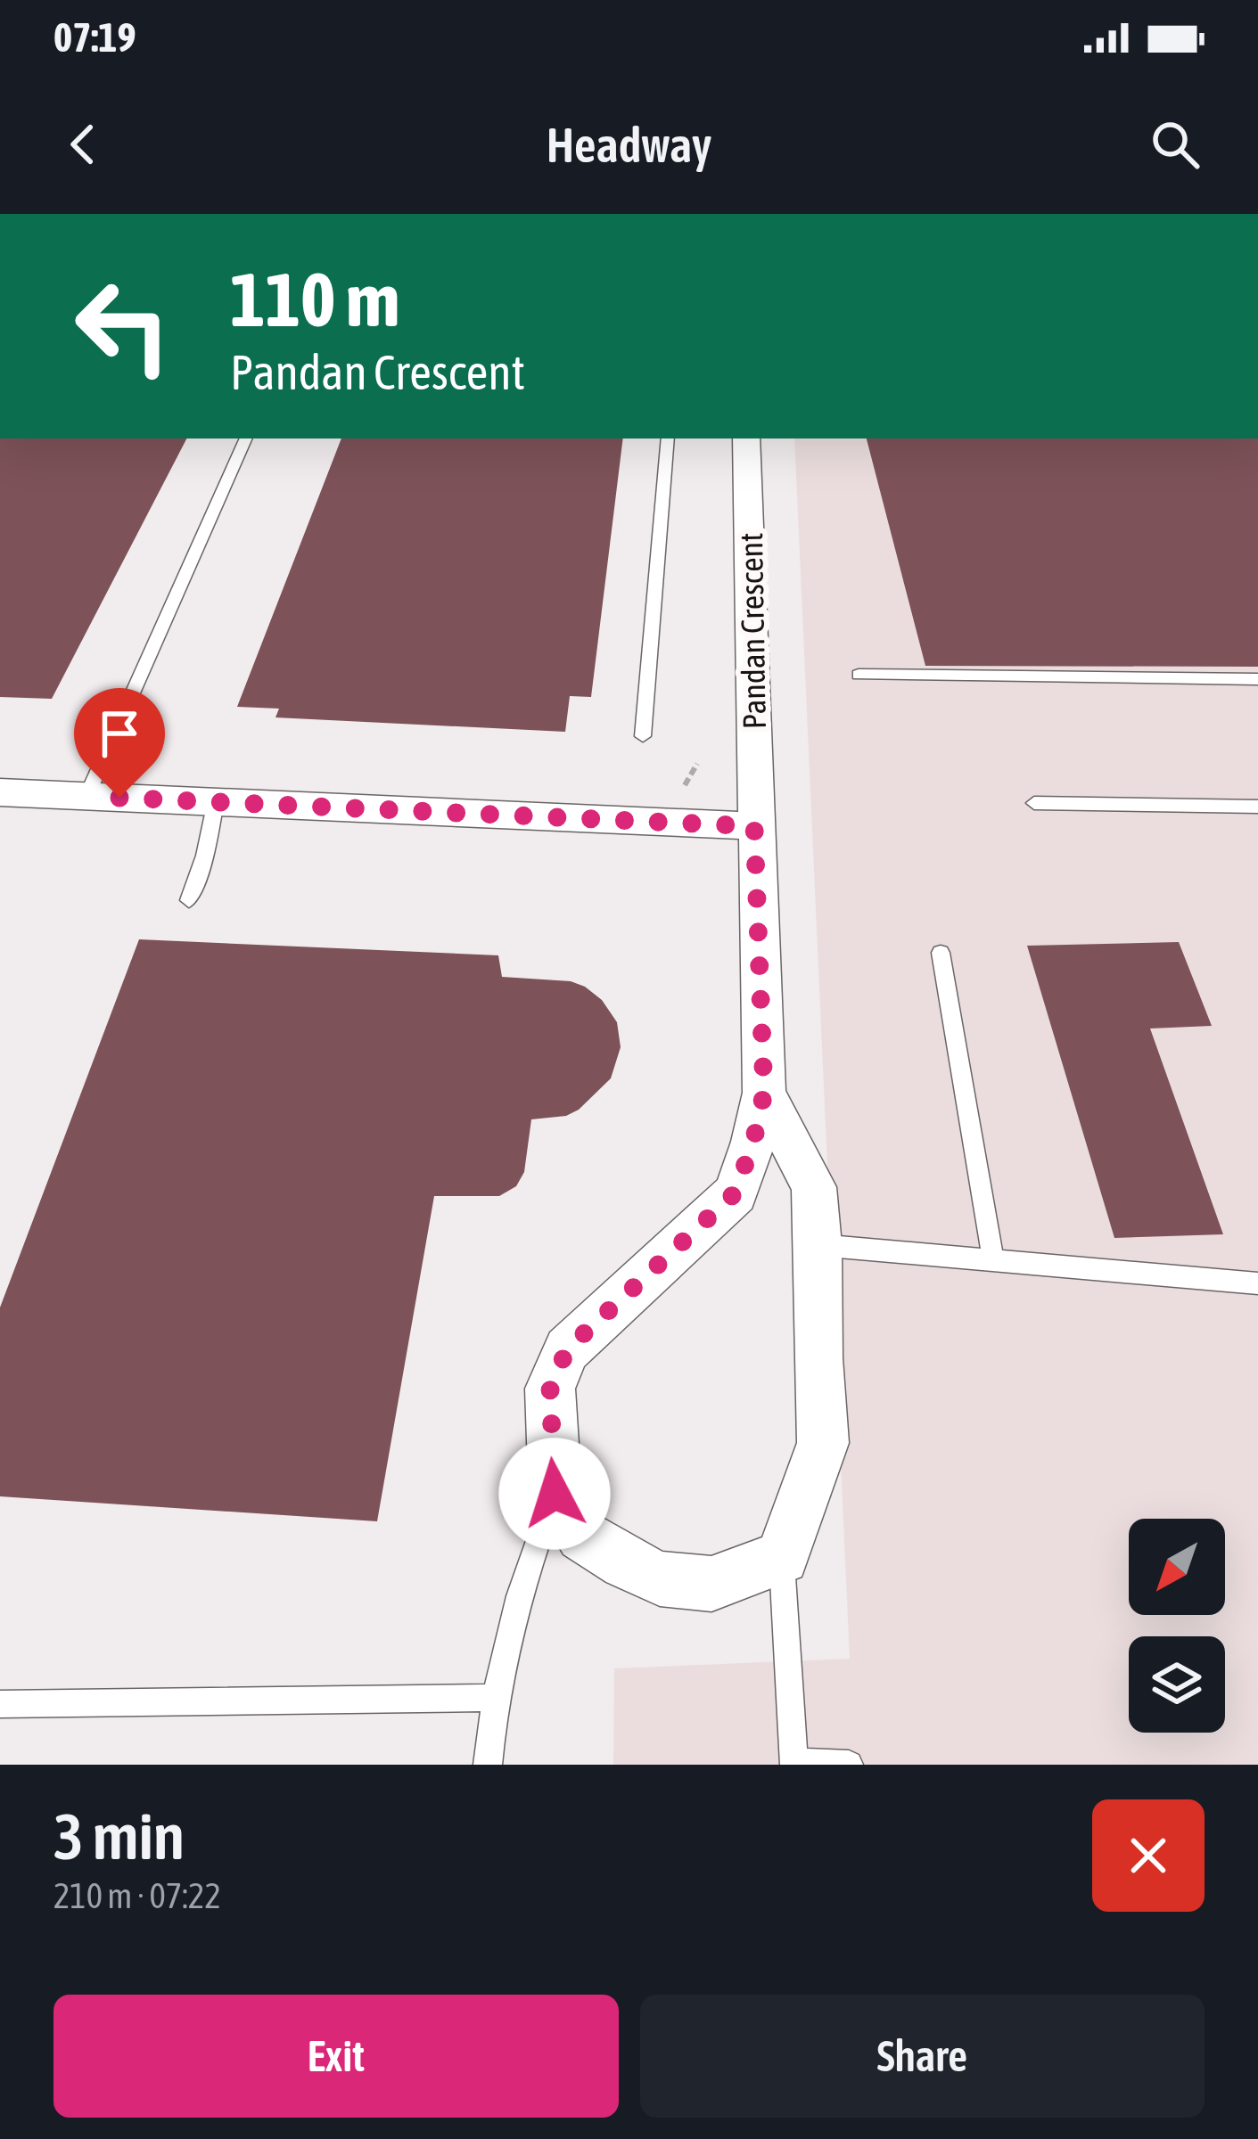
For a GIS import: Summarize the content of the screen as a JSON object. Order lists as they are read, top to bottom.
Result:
{
  "streets": {
    "street": ["Pandan Crescent"]
  },
  "north": "bottom left",
  "page": {
    "status": "07:19",
    "header": "Headway",
    "turn": ["110 m", "Pandan Crescent"],
    "heading": ["3 min", "210 m · 07:22"],
    "buttons": ["Exit", "Share"]
  }
}
